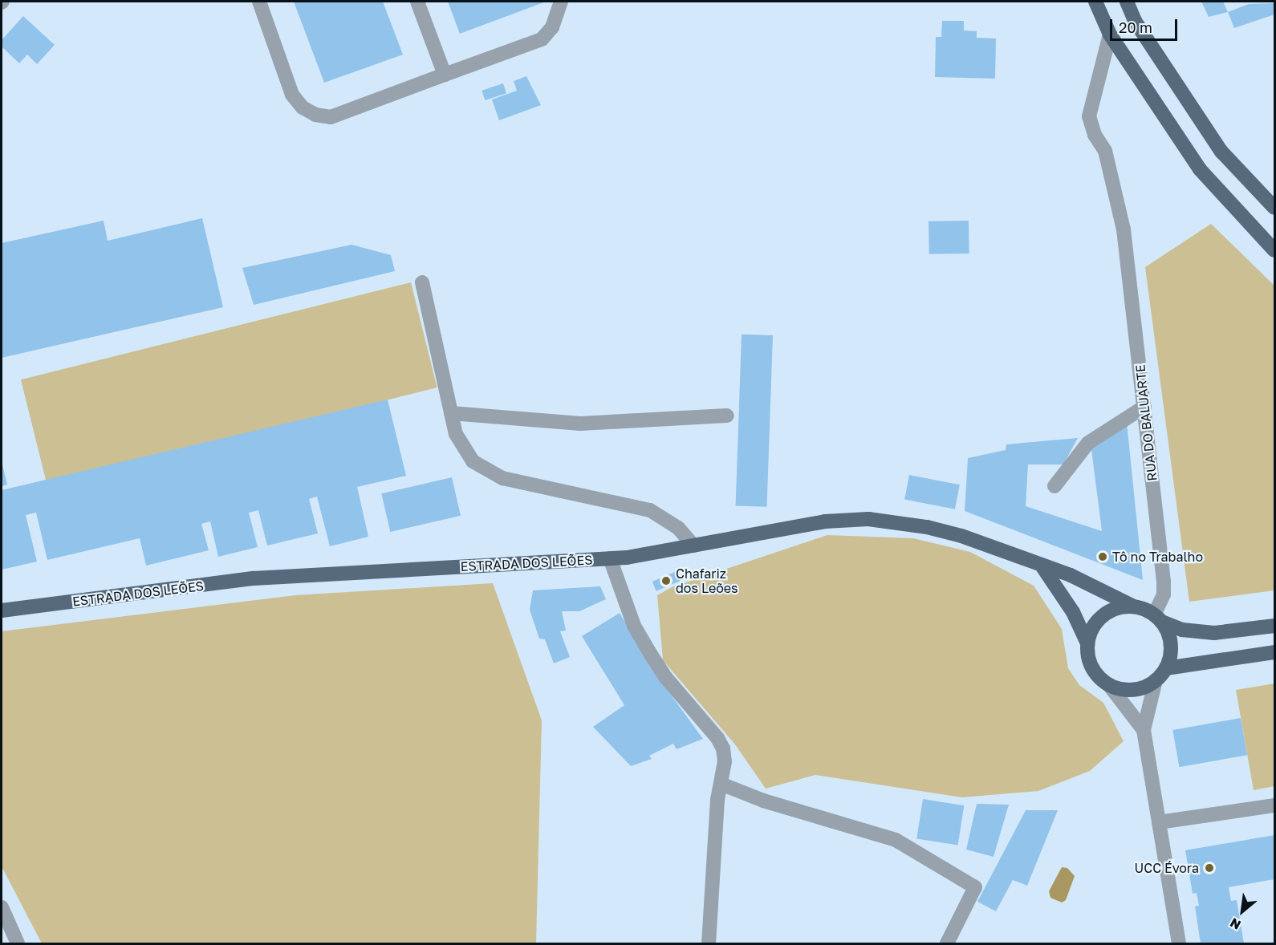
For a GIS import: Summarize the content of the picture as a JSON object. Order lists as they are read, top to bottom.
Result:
{
  "streets": {
    "main road": ["ESTRADA DOS LEÕES"],
    "street": ["RUA DO BALUARTE"]
  },
  "crossings": [
    ["RUA DO BALUARTE", "ESTRADA DOS LEÕES"]
  ],
  "places": ["Tô no Trabalho", "Chafariz dos Leões", "UCC Évora"],
  "scale_bar": "20 m",
  "north": "bottom left"
}
